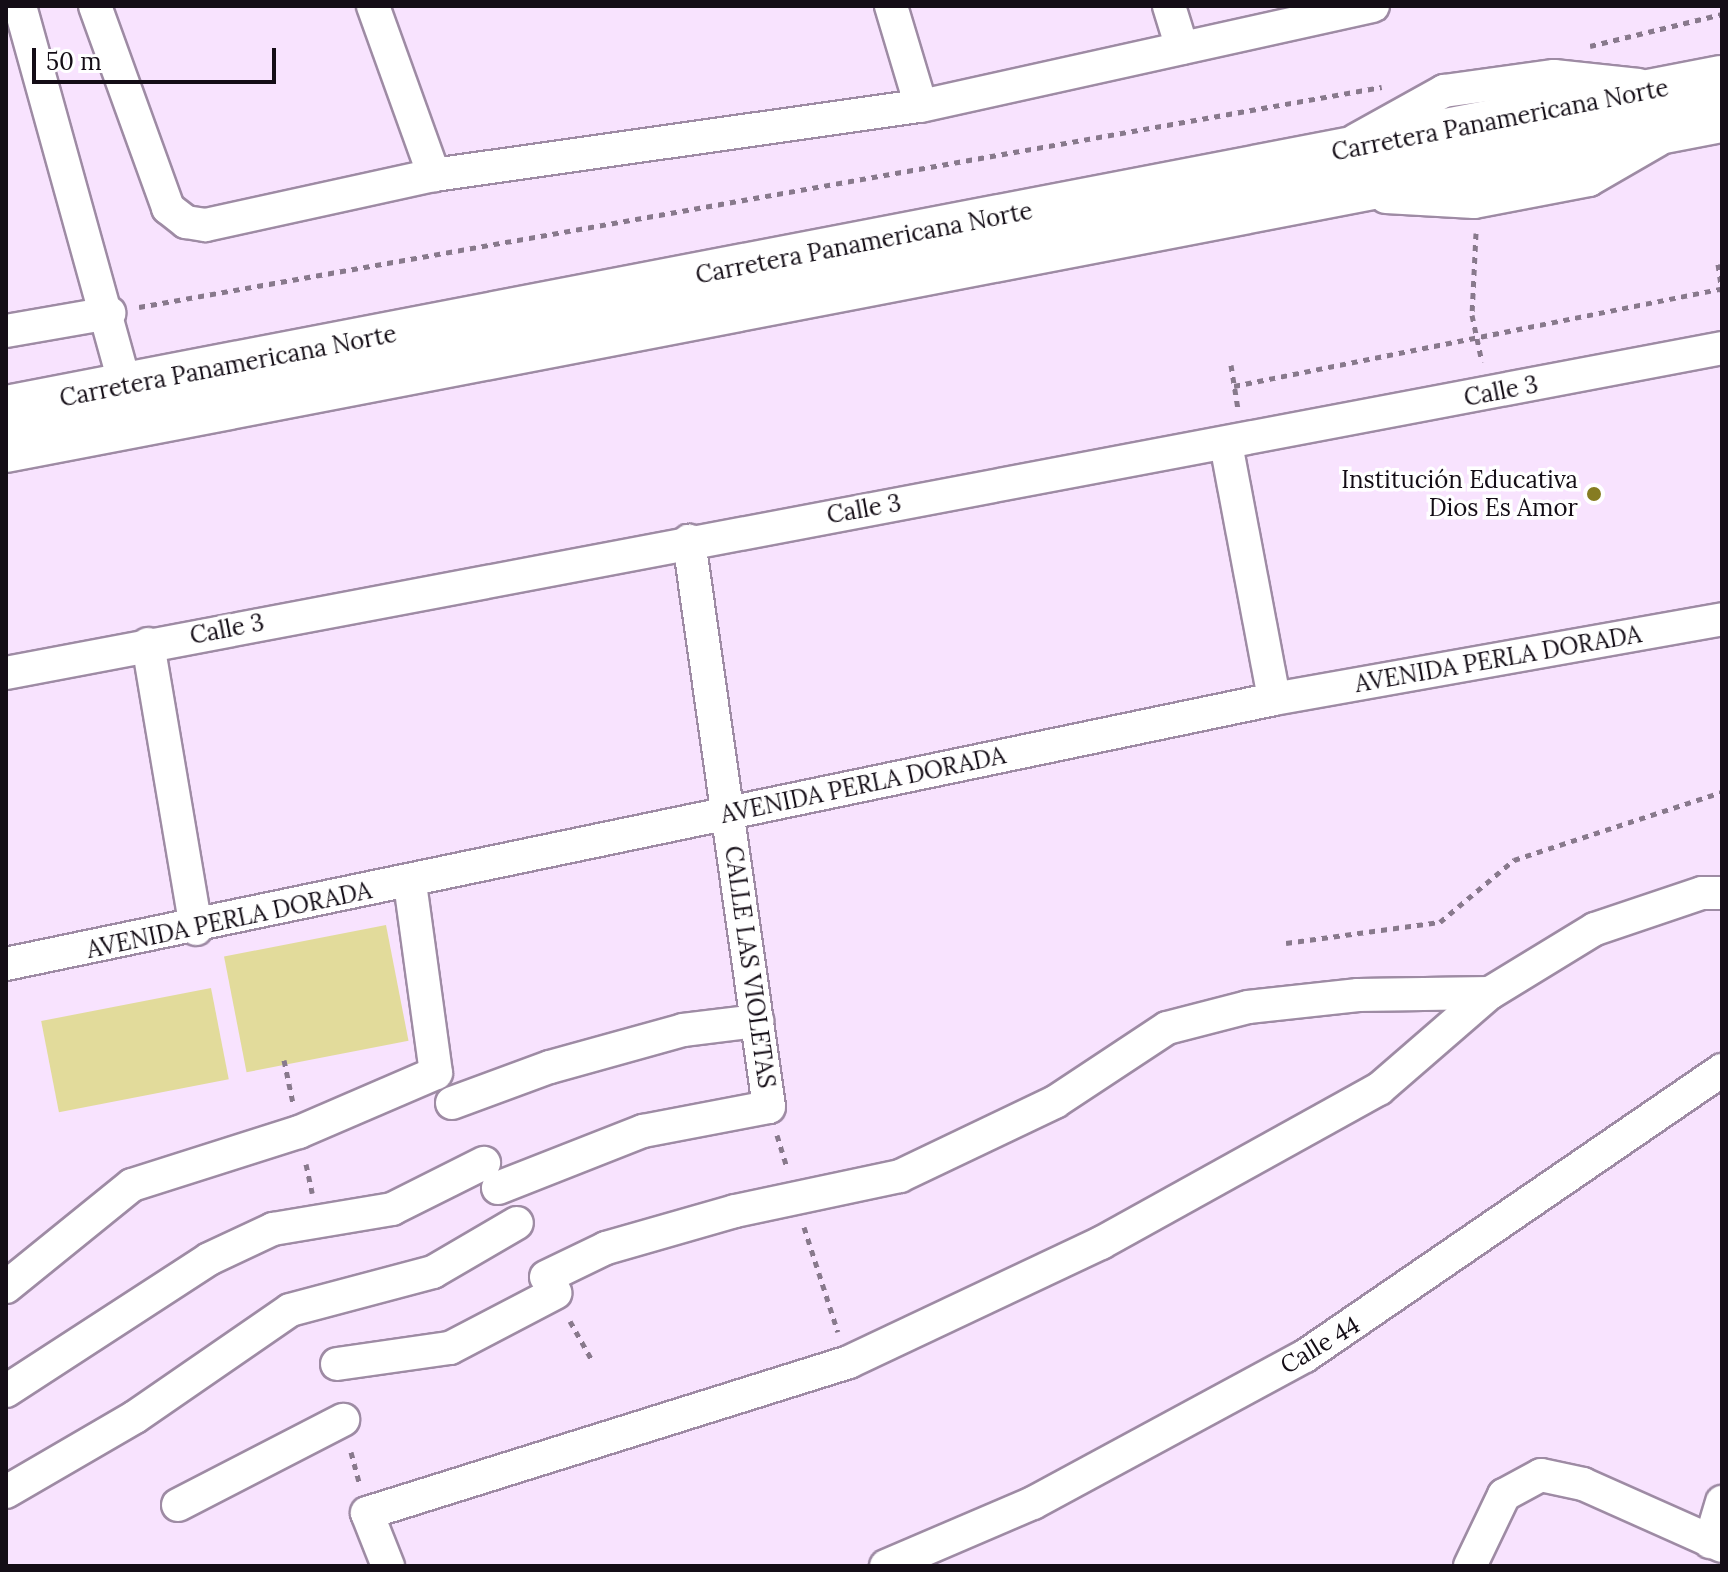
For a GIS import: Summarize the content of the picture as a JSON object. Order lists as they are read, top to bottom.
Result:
{
  "streets": {
    "highway": ["Carretera Panamericana Norte"],
    "street": [
      "Calle 3",
      "AVENIDA PERLA DORADA",
      "CALLE LAS VIOLETAS",
      "Calle 44"
    ]
  },
  "crossings": [
    ["Calle 3", "CALLE LAS VIOLETAS"],
    ["AVENIDA PERLA DORADA", "CALLE LAS VIOLETAS"]
  ],
  "places": ["Institución Educativa Dios Es Amor"],
  "scale_bar": "50 m"
}
